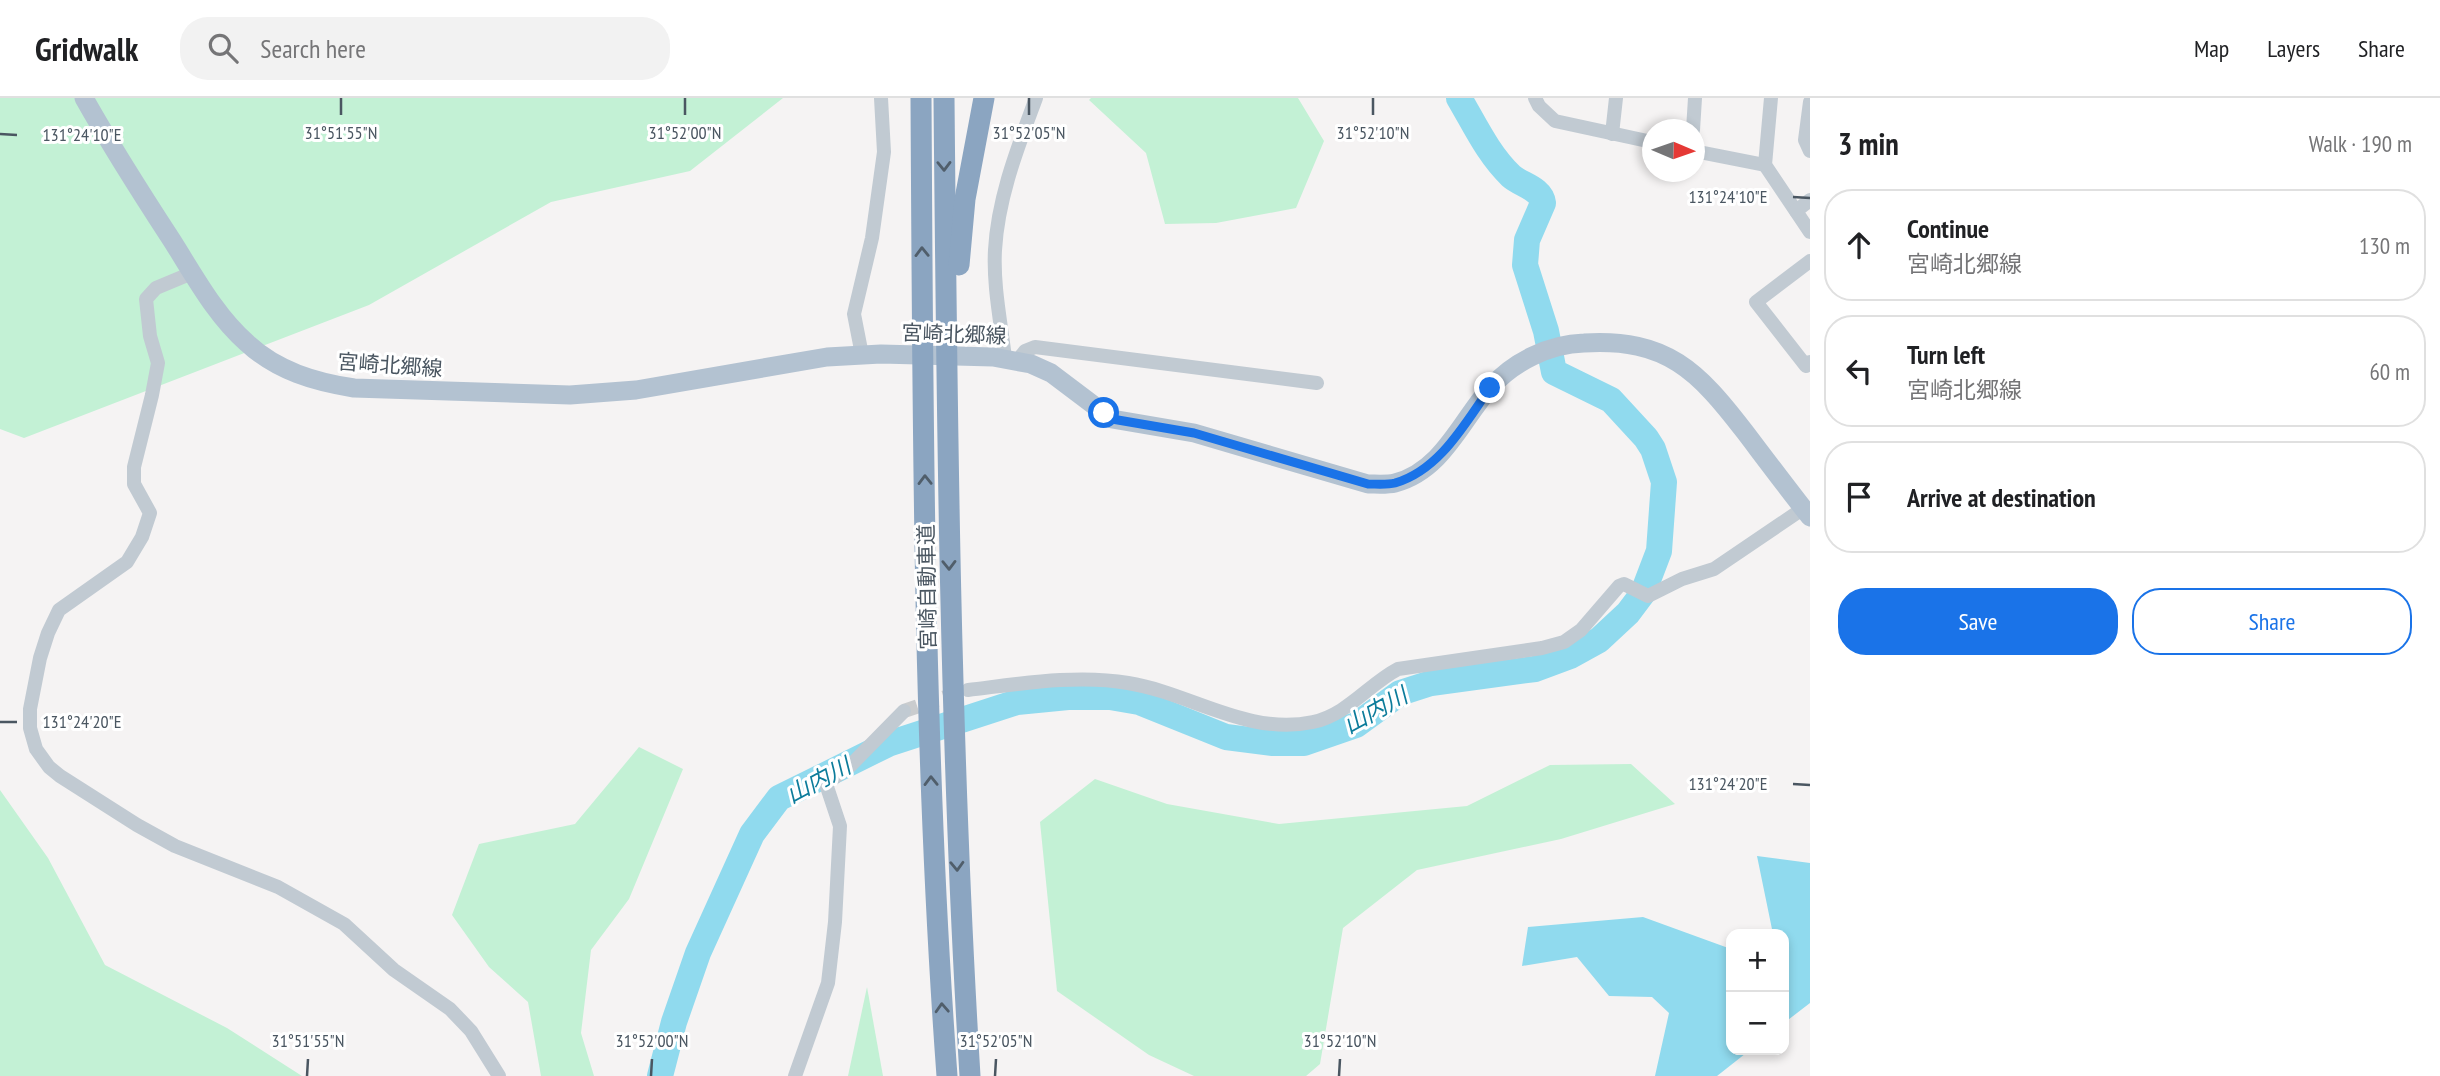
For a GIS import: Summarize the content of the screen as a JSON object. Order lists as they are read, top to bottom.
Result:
{
  "streets": {
    "highway": ["宮崎自動車道"],
    "main road": ["宮崎北郷線"]
  },
  "water": ["山内川"],
  "north": "right",
  "page": {
    "header": "Gridwalk",
    "search": "Search here",
    "nav": ["Map", "Layers", "Share"],
    "heading": ["3 min", "Walk · 190 m"],
    "list": [
      ["Continue", "宮崎北郷線", "130 m"],
      ["Turn left", "宮崎北郷線", "60 m"],
      "Arrive at destination"
    ],
    "buttons": ["Save", "Share"],
    "map_buttons": ["+", "−"]
  },
  "coordinates": [
    "31°51'55\"N",
    "31°52'00\"N",
    "31°52'05\"N",
    "31°52'10\"N",
    "131°24'10\"E",
    "131°24'20\"E"
  ]
}
